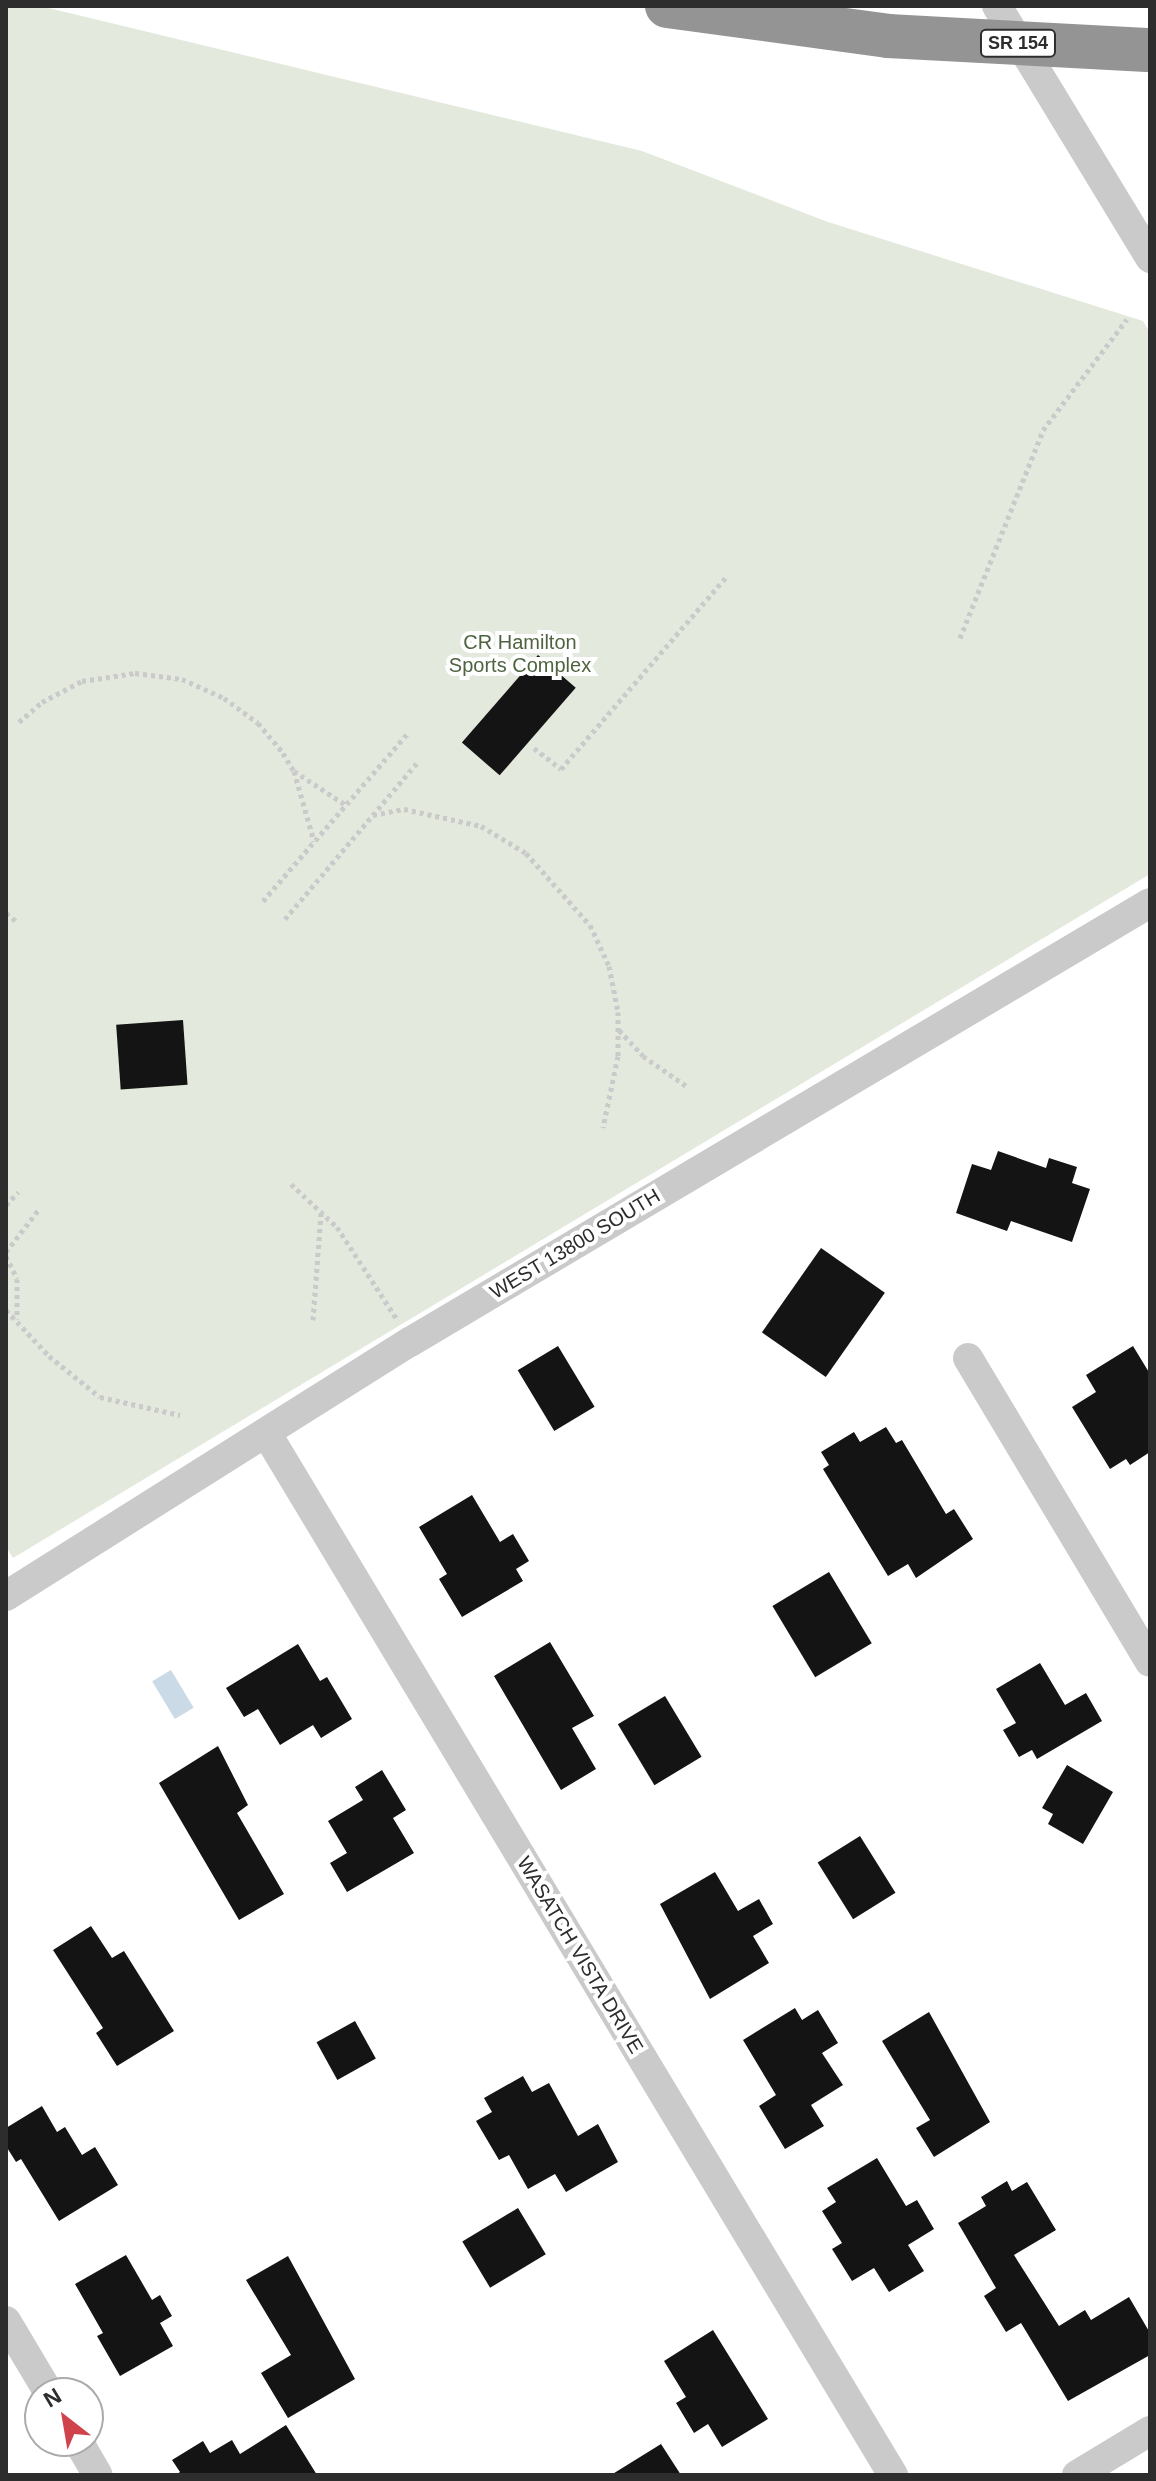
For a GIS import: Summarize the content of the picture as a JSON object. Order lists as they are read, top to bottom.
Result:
{
  "streets": {
    "highway": ["SR 154"],
    "street": ["WEST 13800 SOUTH", "WASATCH VISTA DRIVE"]
  },
  "crossings": [
    ["WEST 13800 SOUTH", "WASATCH VISTA DRIVE"]
  ],
  "parks": ["CR Hamilton Sports Complex"],
  "north": "top left"
}
